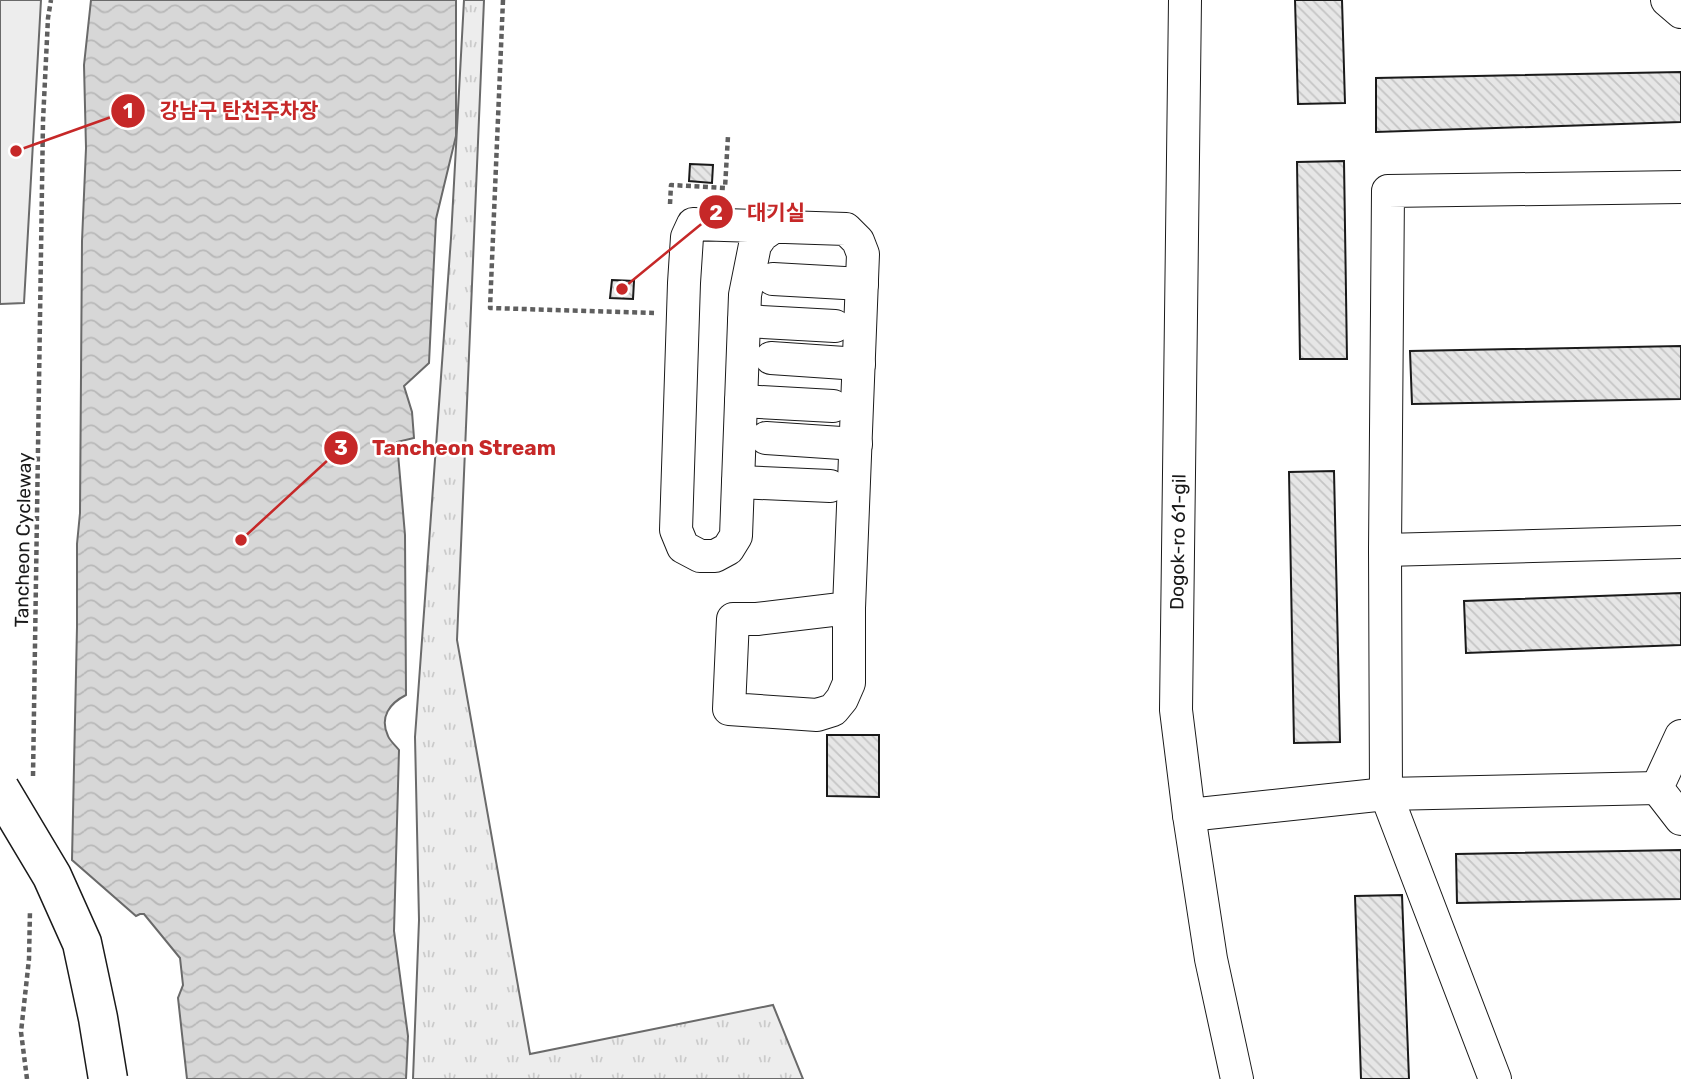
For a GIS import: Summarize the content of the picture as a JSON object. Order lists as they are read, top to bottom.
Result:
{
  "streets": {
    "street": ["Dogok-ro 61-gil"],
    "path": ["Tancheon Cycleway"]
  },
  "places": ["강남구 탄천주차장", "대기실", "Tancheon Stream"]
}
